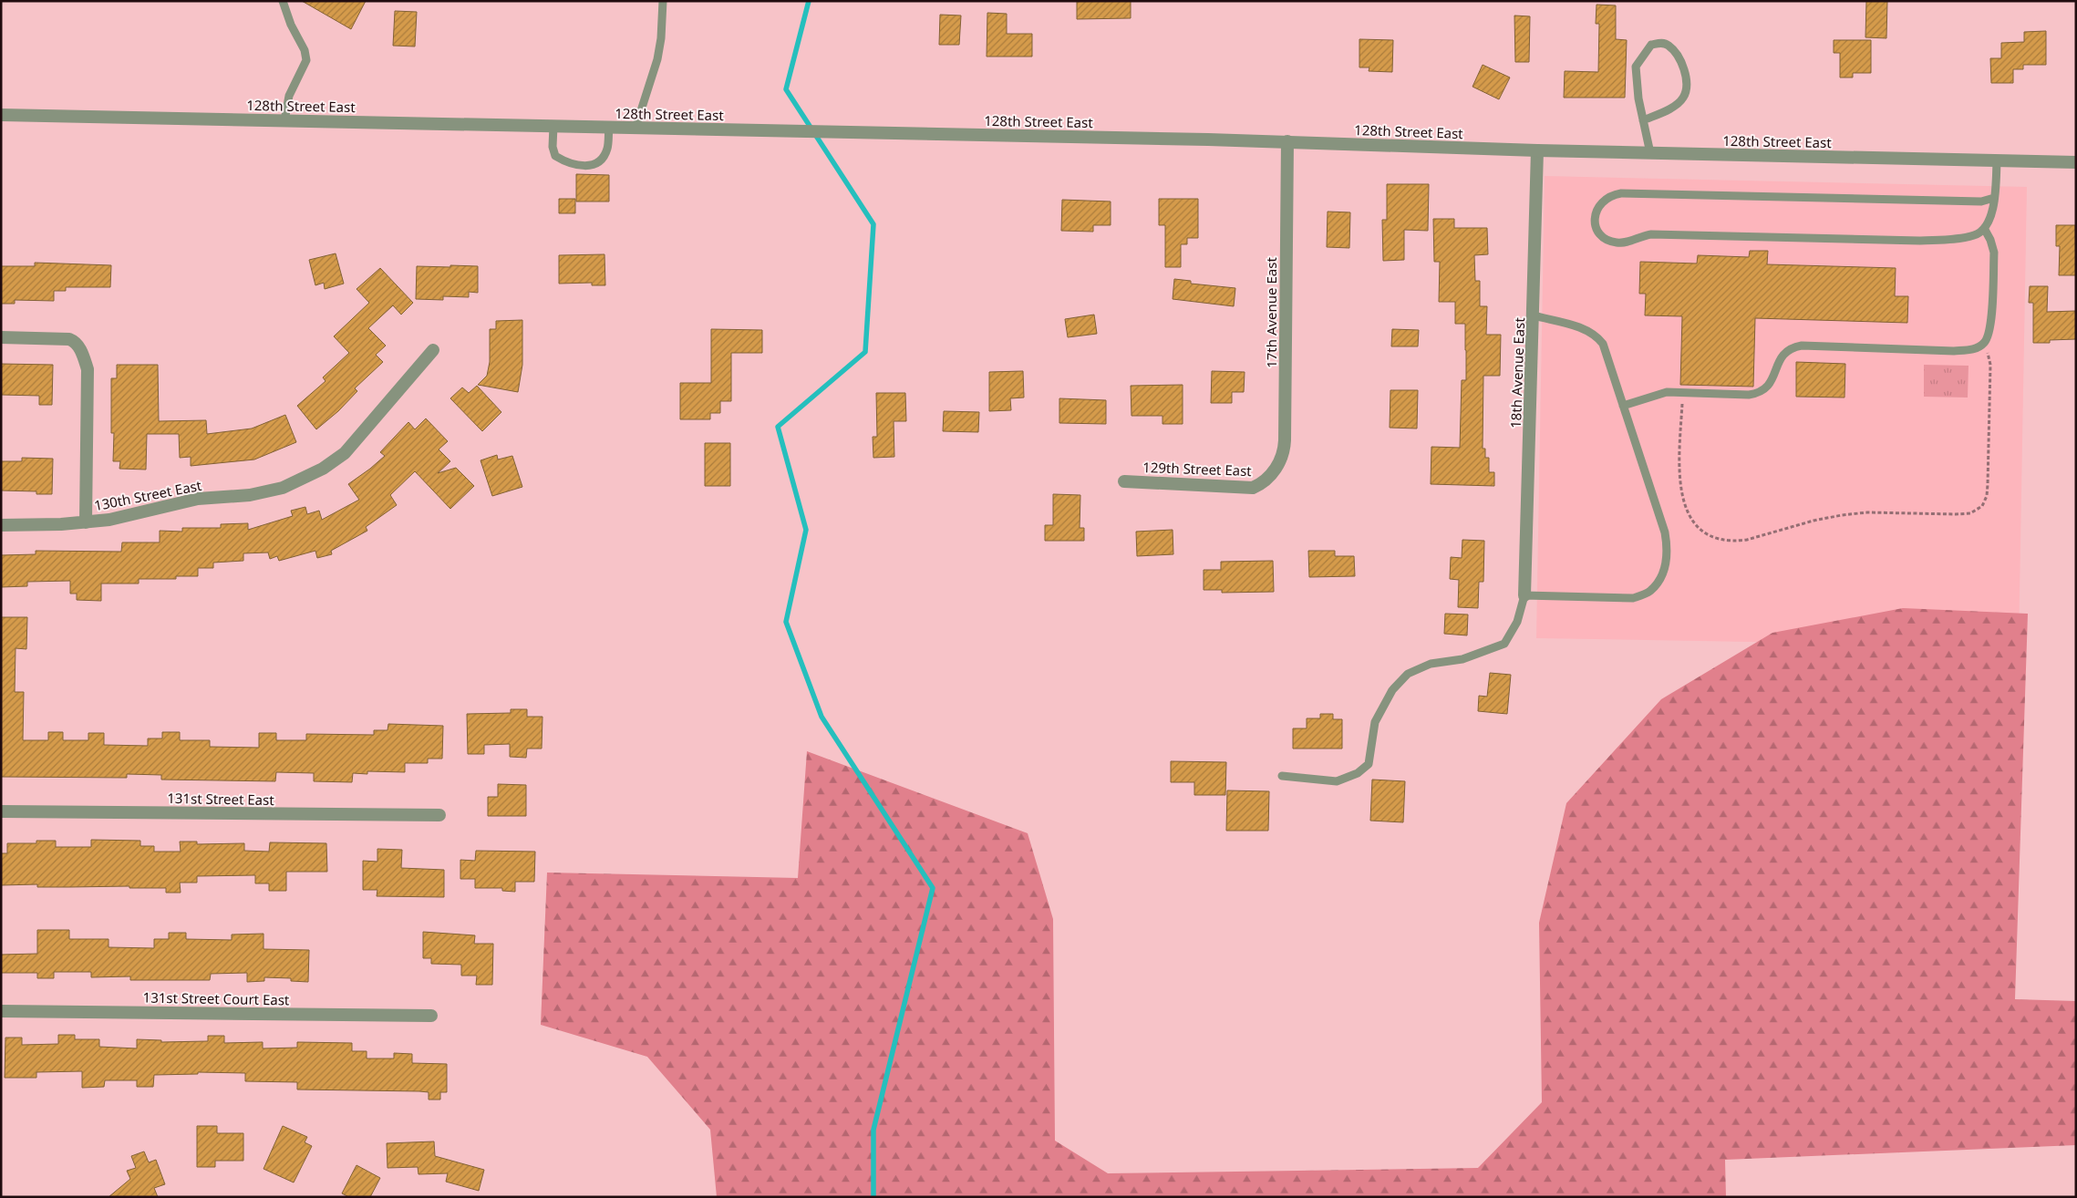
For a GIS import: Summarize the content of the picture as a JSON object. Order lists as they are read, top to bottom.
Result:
{
  "streets": {
    "street": [
      "128th Street East",
      "17th Avenue East",
      "18th Avenue East",
      "129th Street East",
      "130th Street East",
      "131st Street East",
      "131st Street Court East"
    ]
  },
  "crossings": [
    ["128th Street East", "17th Avenue East"],
    ["128th Street East", "18th Avenue East"],
    ["17th Avenue East", "129th Street East"]
  ]
}
